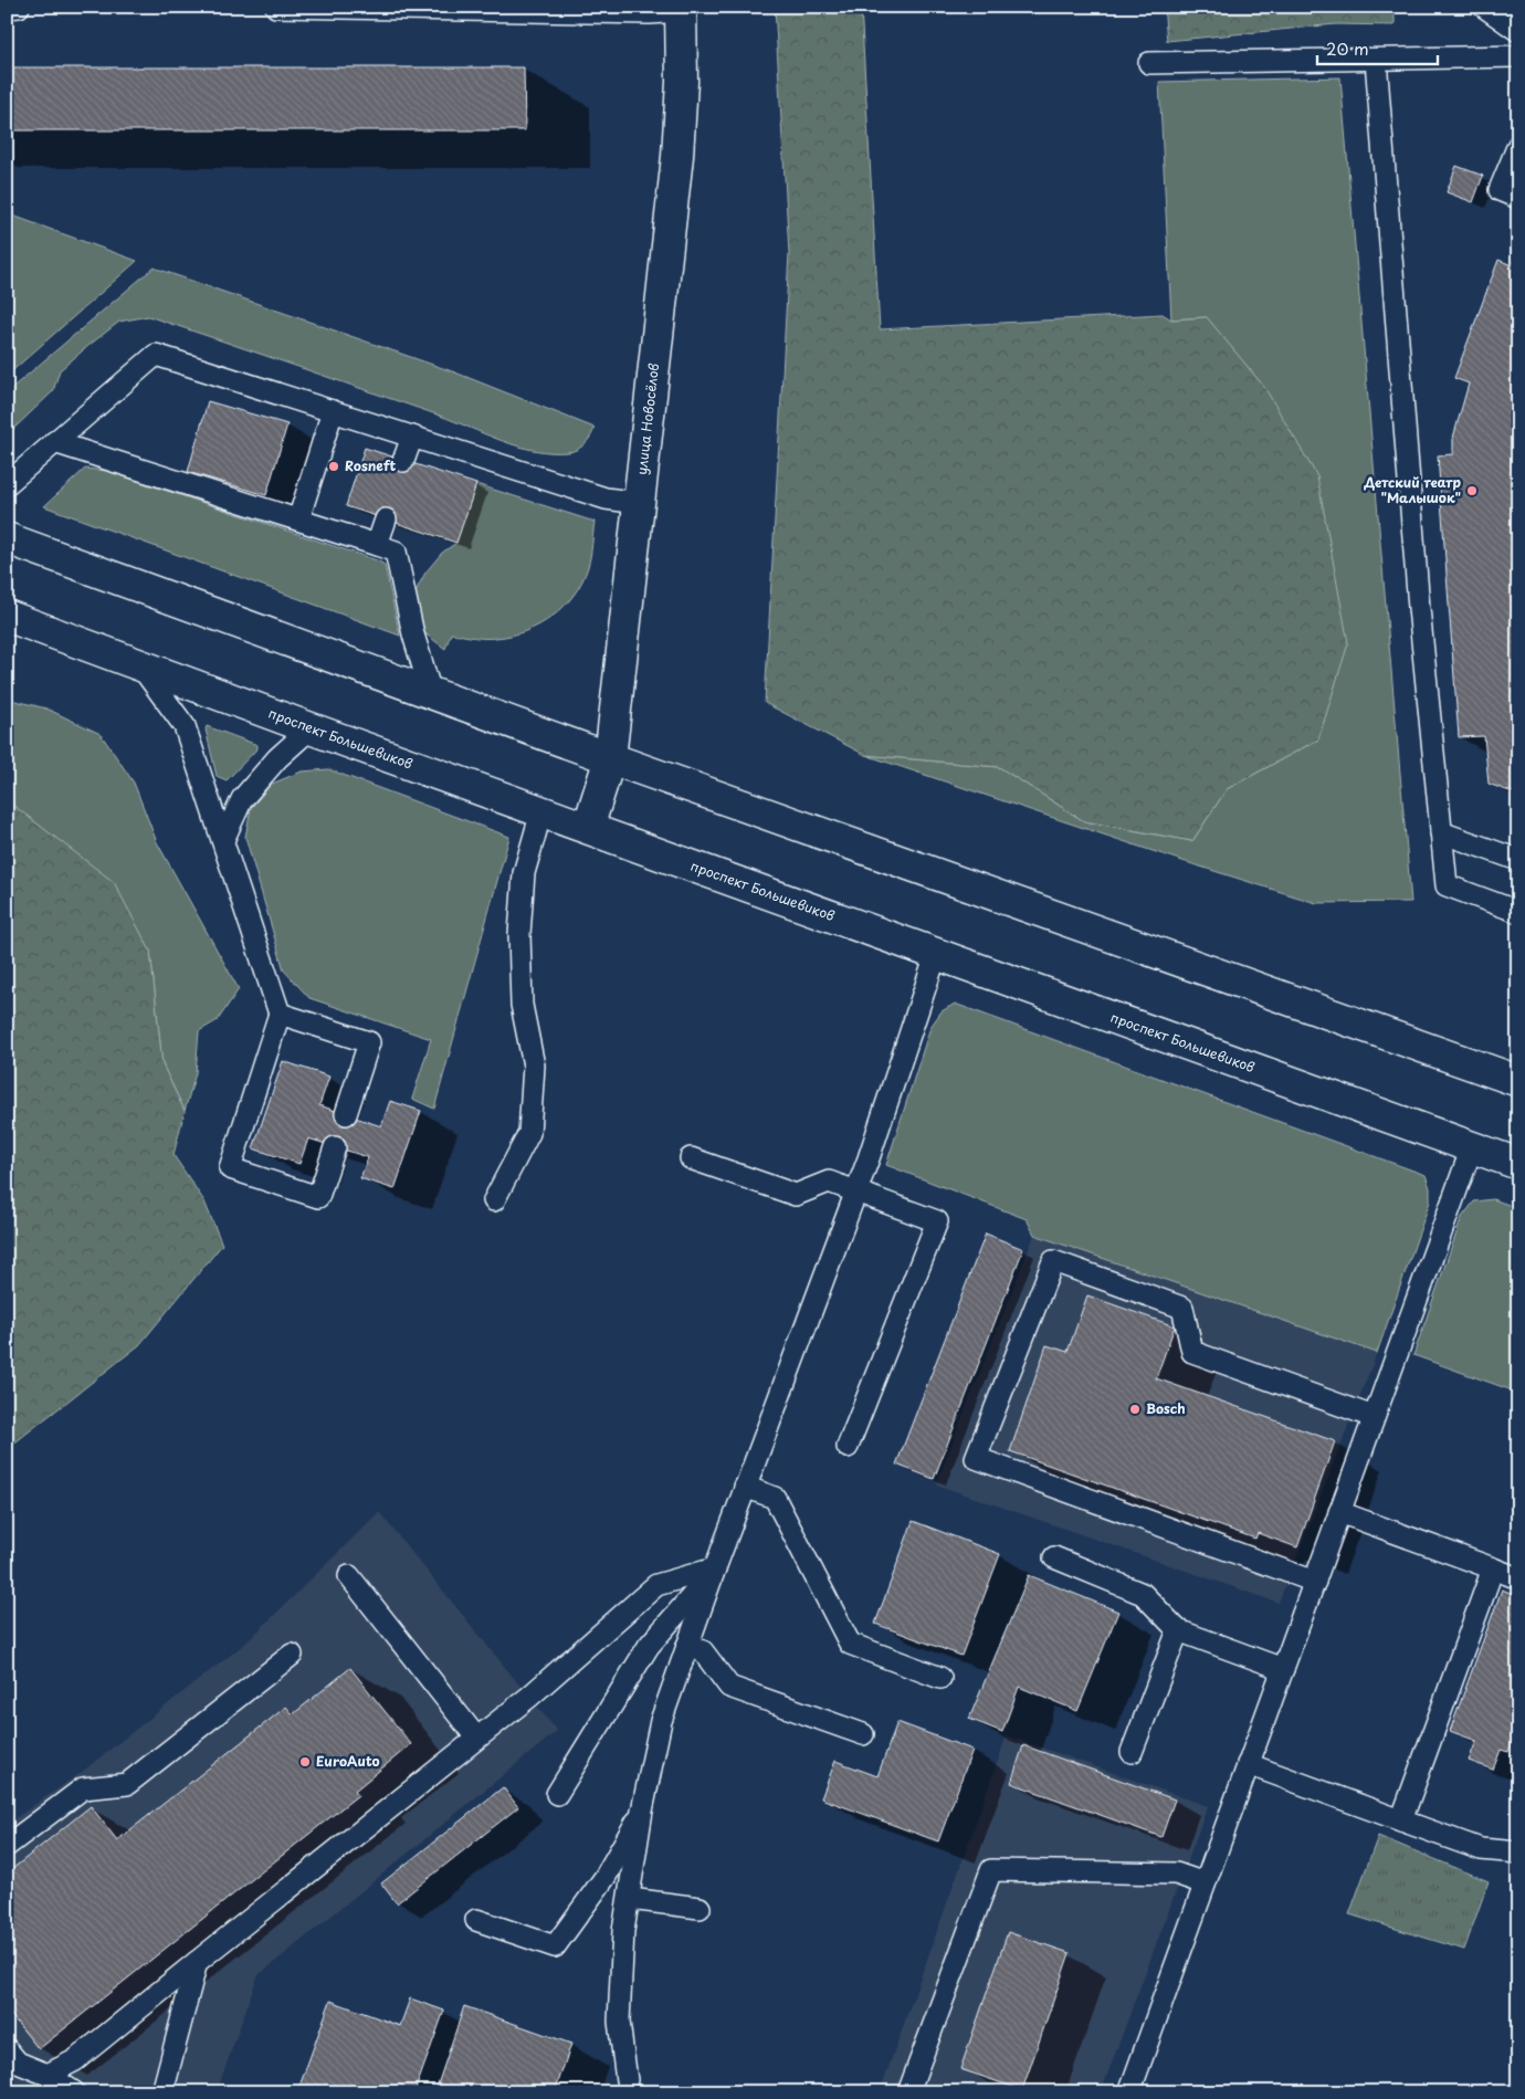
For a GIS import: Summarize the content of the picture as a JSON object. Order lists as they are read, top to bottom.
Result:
{
  "streets": {
    "main road": ["улица Новосёлов", "проспект Большевиков"]
  },
  "crossings": [
    ["улица Новосёлов", "проспект Большевиков"]
  ],
  "places": [
    "Rosneft",
    "Детский театр \"Малышок\"",
    "Bosch",
    "EuroAuto"
  ],
  "scale_bar": "20 m"
}
